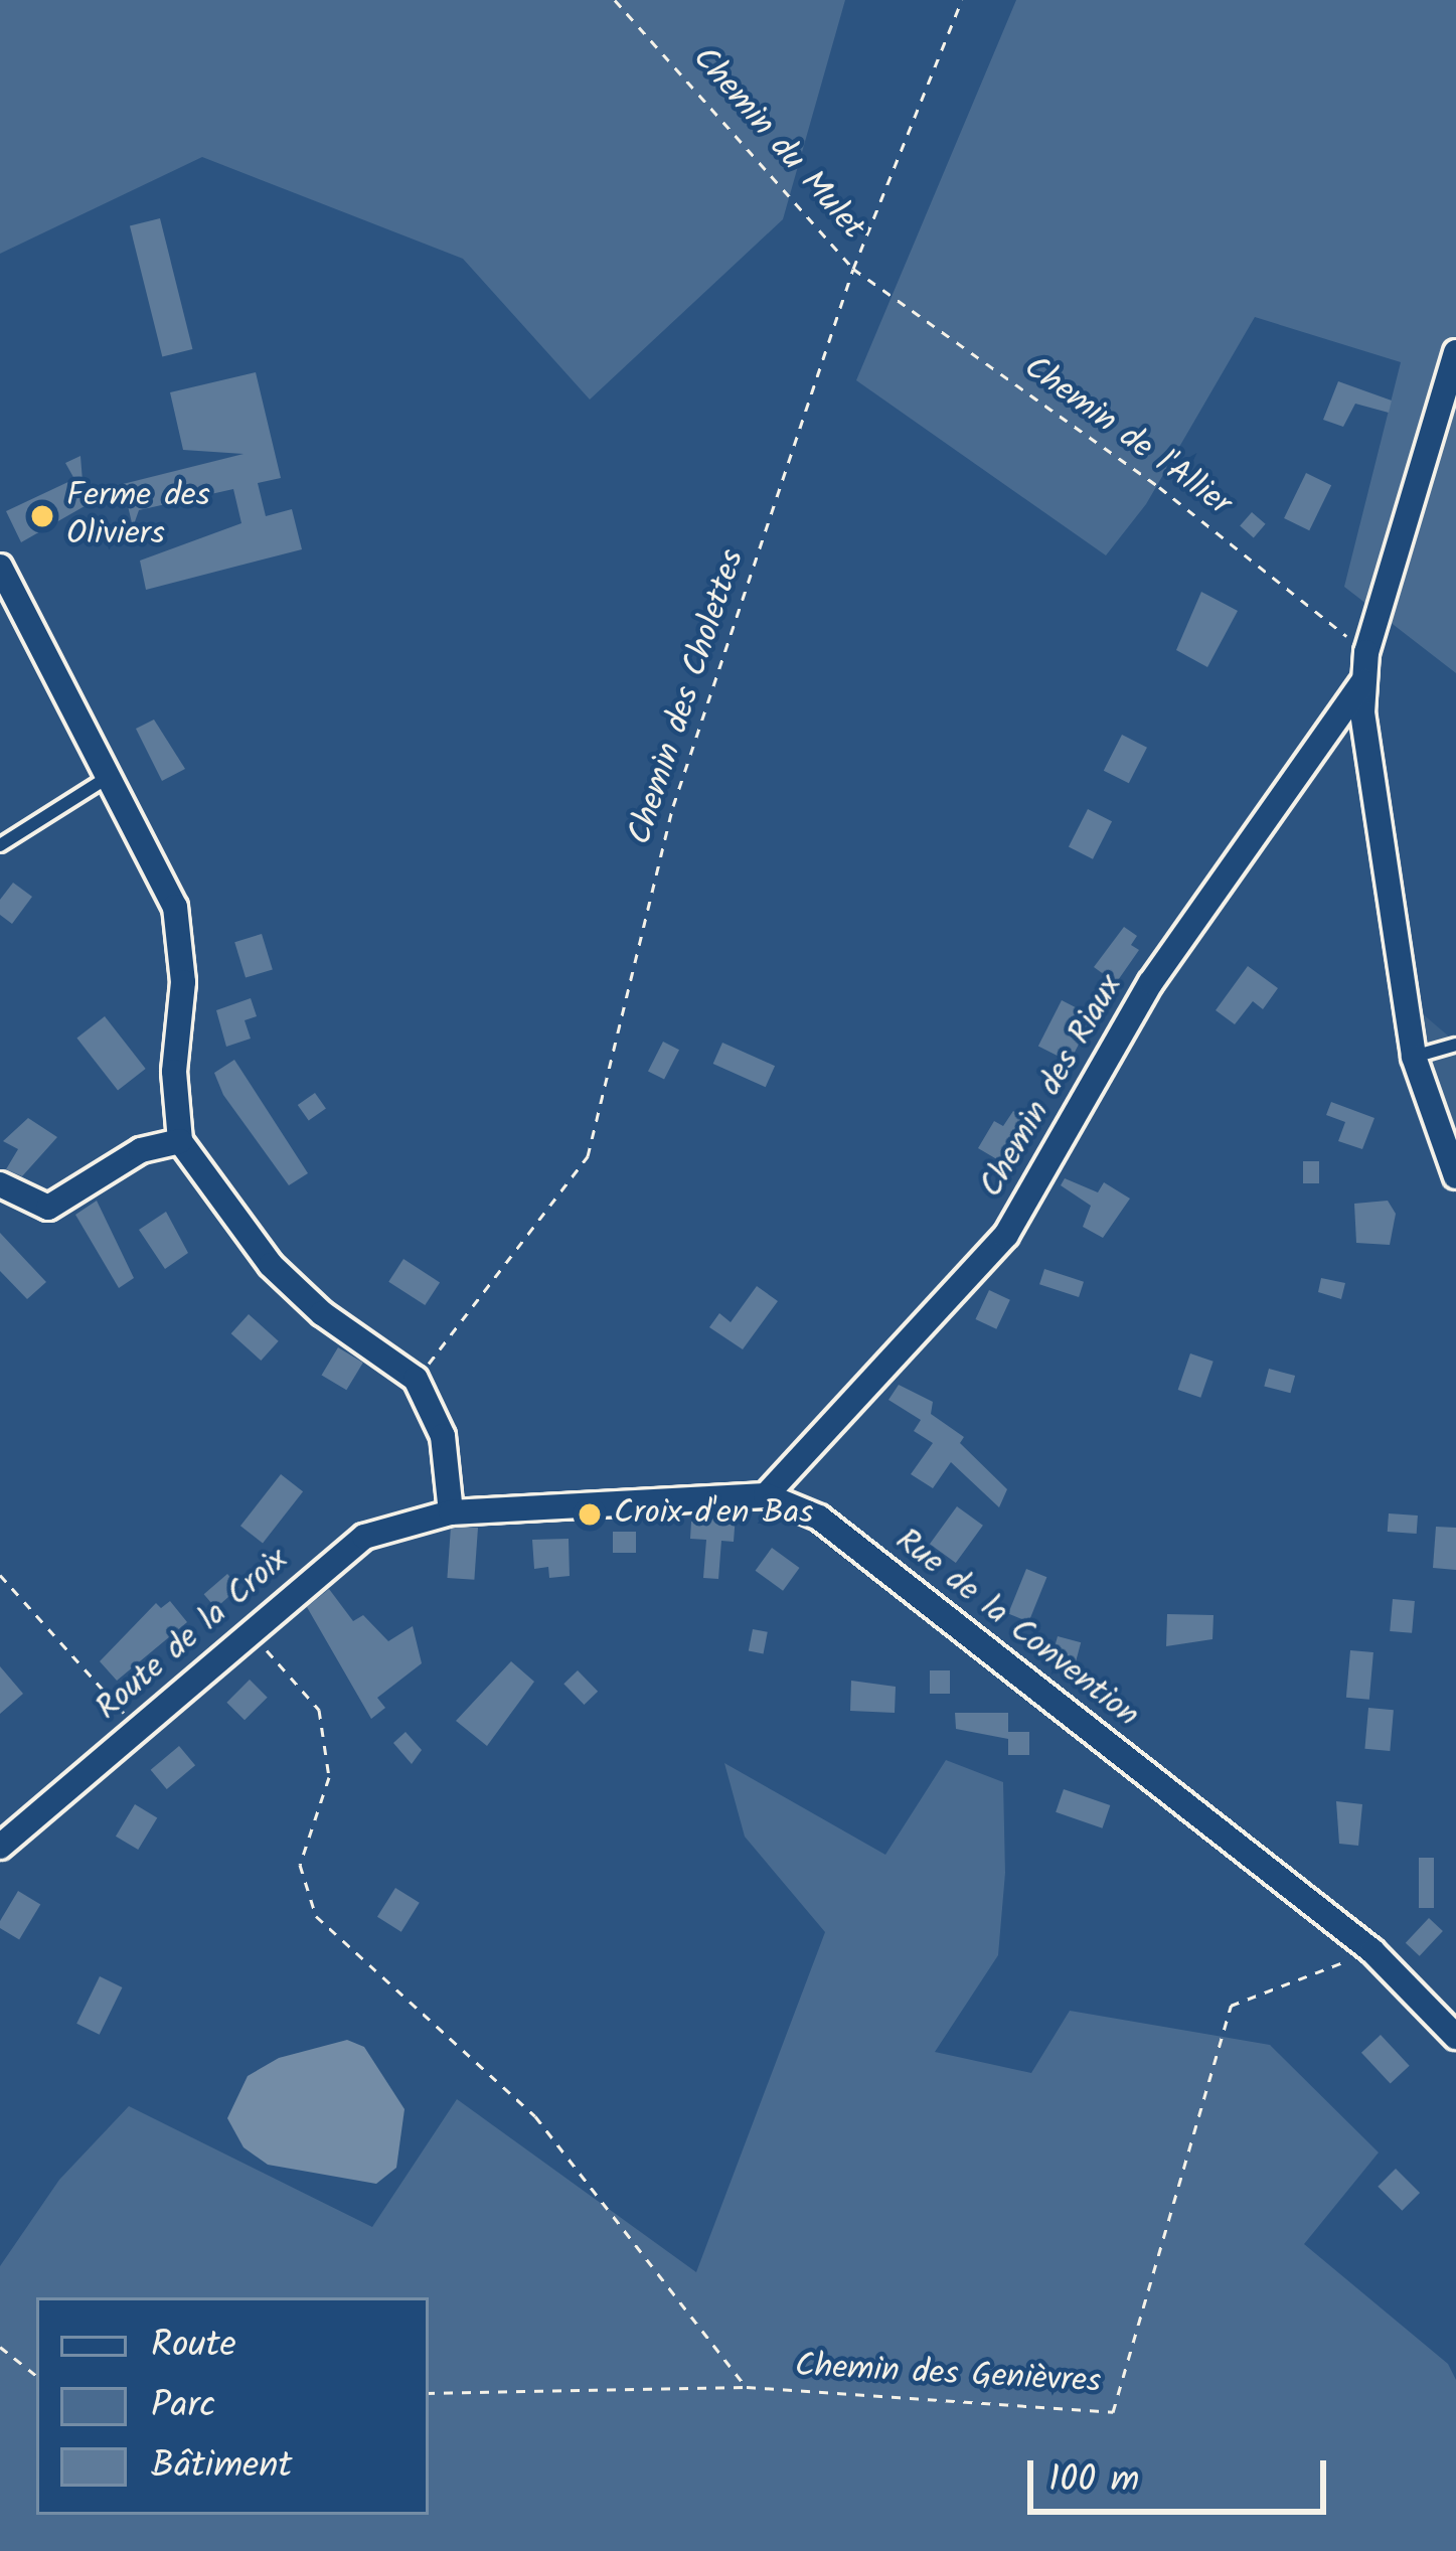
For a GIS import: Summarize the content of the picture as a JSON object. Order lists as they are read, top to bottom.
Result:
{
  "streets": {
    "street": ["Chemin des Riaux", "Rue de la Convention", "Route de la Croix"],
    "path": [
      "Chemin du Mulet",
      "Chemin de l'Allier",
      "Chemin des Cholettes",
      "Chemin des Genièvres"
    ]
  },
  "crossings": [
    ["Chemin du Mulet", "Chemin de l'Allier"],
    ["Chemin du Mulet", "Chemin des Cholettes"],
    ["Chemin de l'Allier", "Chemin des Cholettes"],
    ["Chemin des Riaux", "Rue de la Convention"],
    ["Rue de la Convention", "Route de la Croix"],
    ["Rue de la Convention", "Chemin des Genièvres"]
  ],
  "places": ["Ferme des Oliviers", "Croix d'en Bas"],
  "legend": ["Route", "Parc", "Bâtiment"],
  "scale_bar": "100 m"
}
